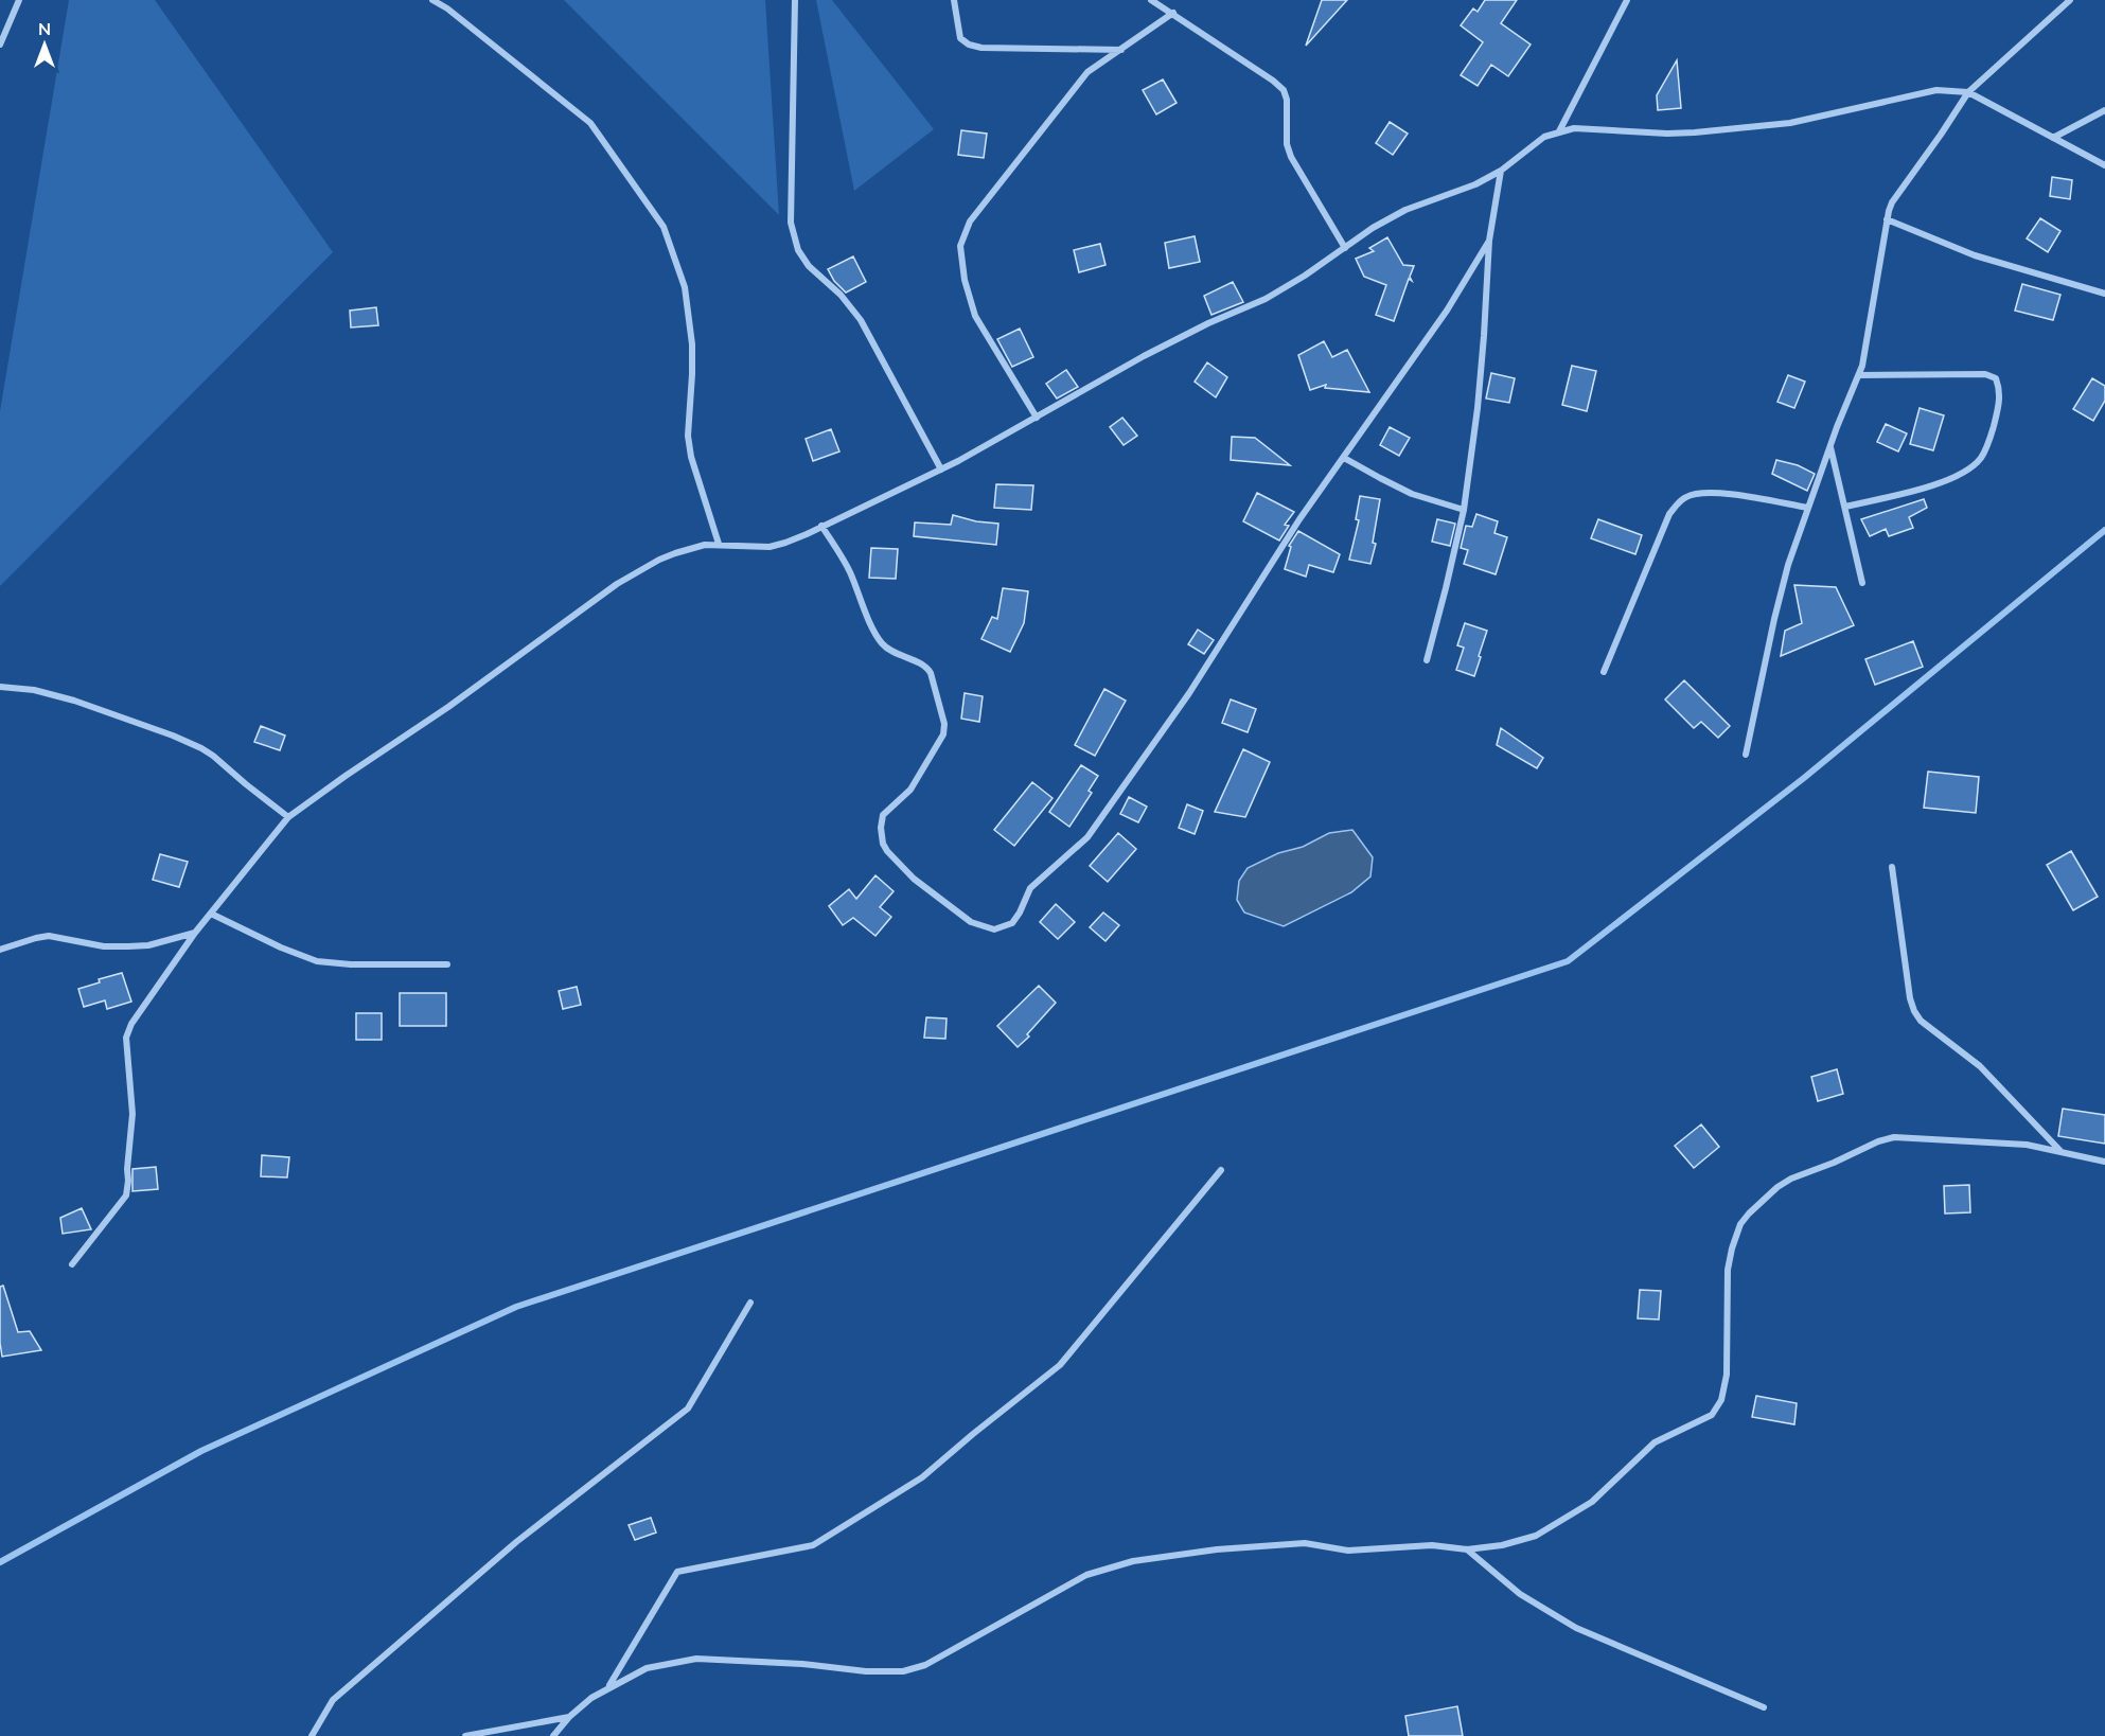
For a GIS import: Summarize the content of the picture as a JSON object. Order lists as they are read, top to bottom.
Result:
{
  "north": "top"
}
